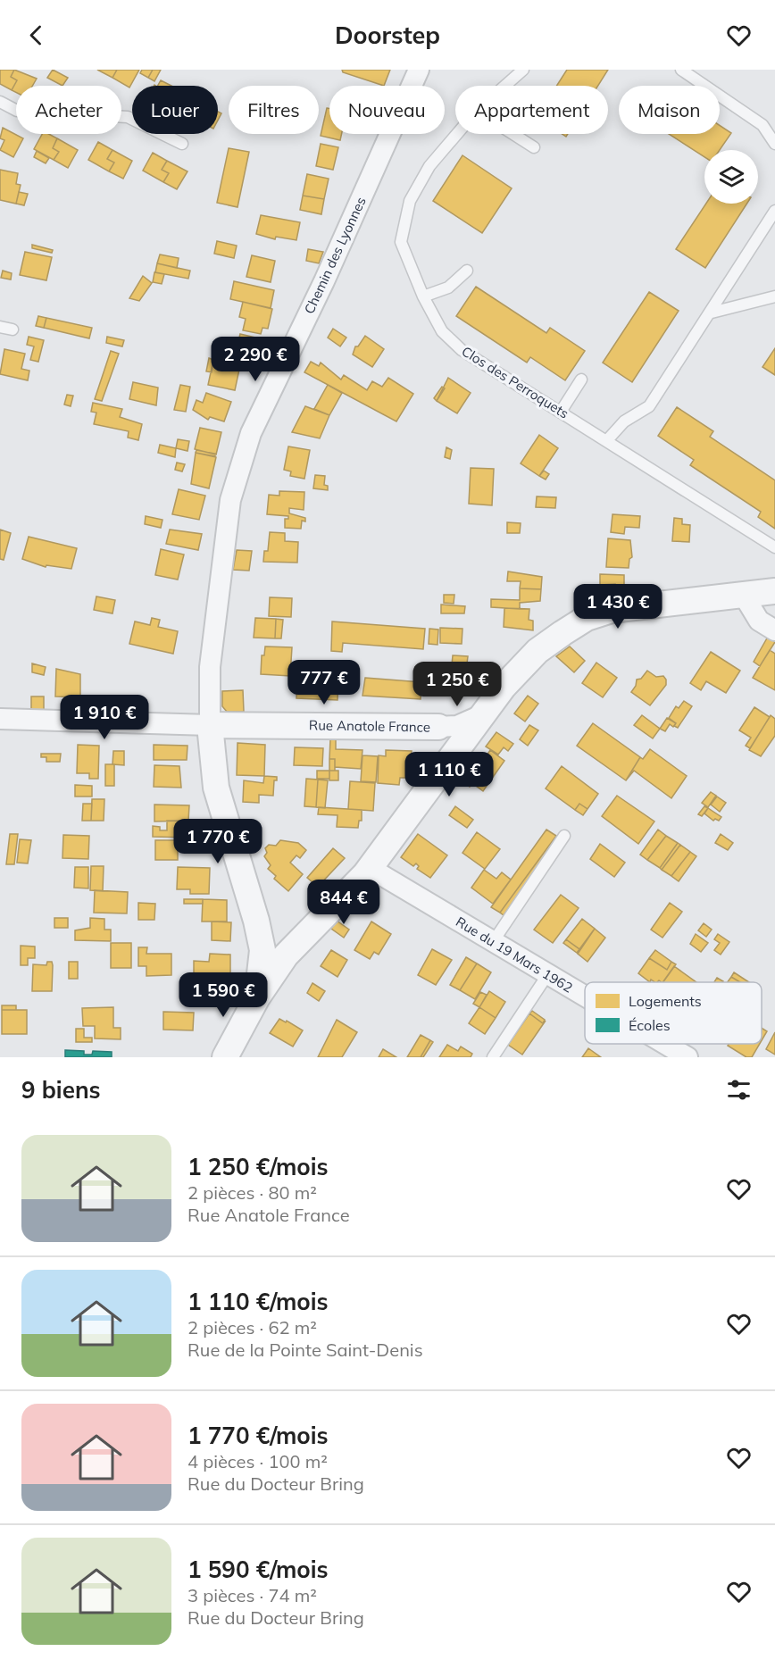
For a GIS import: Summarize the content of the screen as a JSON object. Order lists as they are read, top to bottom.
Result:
{
  "streets": {
    "street": ["Chemin des Lyonnes", "Rue Anatole France", "Rue du 19 Mars 1962"],
    "lane": ["Clos des Perroquets"]
  },
  "crossings": [
    ["Chemin des Lyonnes", "Rue Anatole France"]
  ],
  "legend": ["Logements", "Écoles"],
  "page": {
    "header": "Doorstep",
    "chip": [
      "Acheter",
      "Louer",
      "Filtres",
      "Nouveau",
      "Appartement",
      "Maison"
    ],
    "price": [
      "2 290 €",
      "1 430 €",
      "777 €",
      "1 250 €",
      "1 910 €",
      "1 110 €",
      "1 770 €",
      "844 €",
      "1 590 €"
    ],
    "heading": "9 biens",
    "list": [
      {
        "name": "1 250 €/mois",
        "note": "2 pièces · 80 m² · Rue Anatole France"
      },
      {
        "name": "1 110 €/mois",
        "note": "2 pièces · 62 m² · Rue de la Pointe Saint-Denis"
      },
      {
        "name": "1 770 €/mois",
        "note": "4 pièces · 100 m² · Rue du Docteur Bring"
      },
      {
        "name": "1 590 €/mois",
        "note": "3 pièces · 74 m² · Rue du Docteur Bring"
      }
    ]
  }
}
